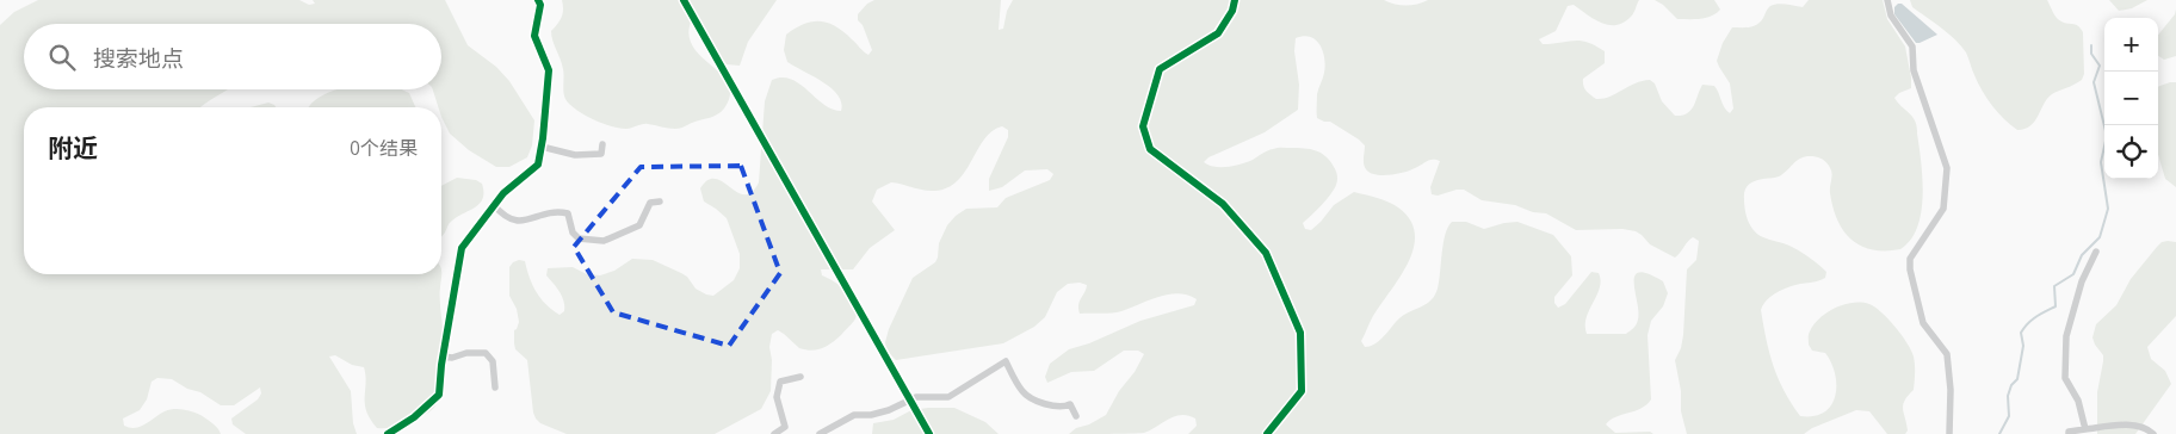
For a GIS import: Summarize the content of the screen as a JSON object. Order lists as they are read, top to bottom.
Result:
{
  "page": {
    "map_buttons": ["+", "−"],
    "search": "搜索地点",
    "heading": ["附近", "0个结果"]
  }
}
